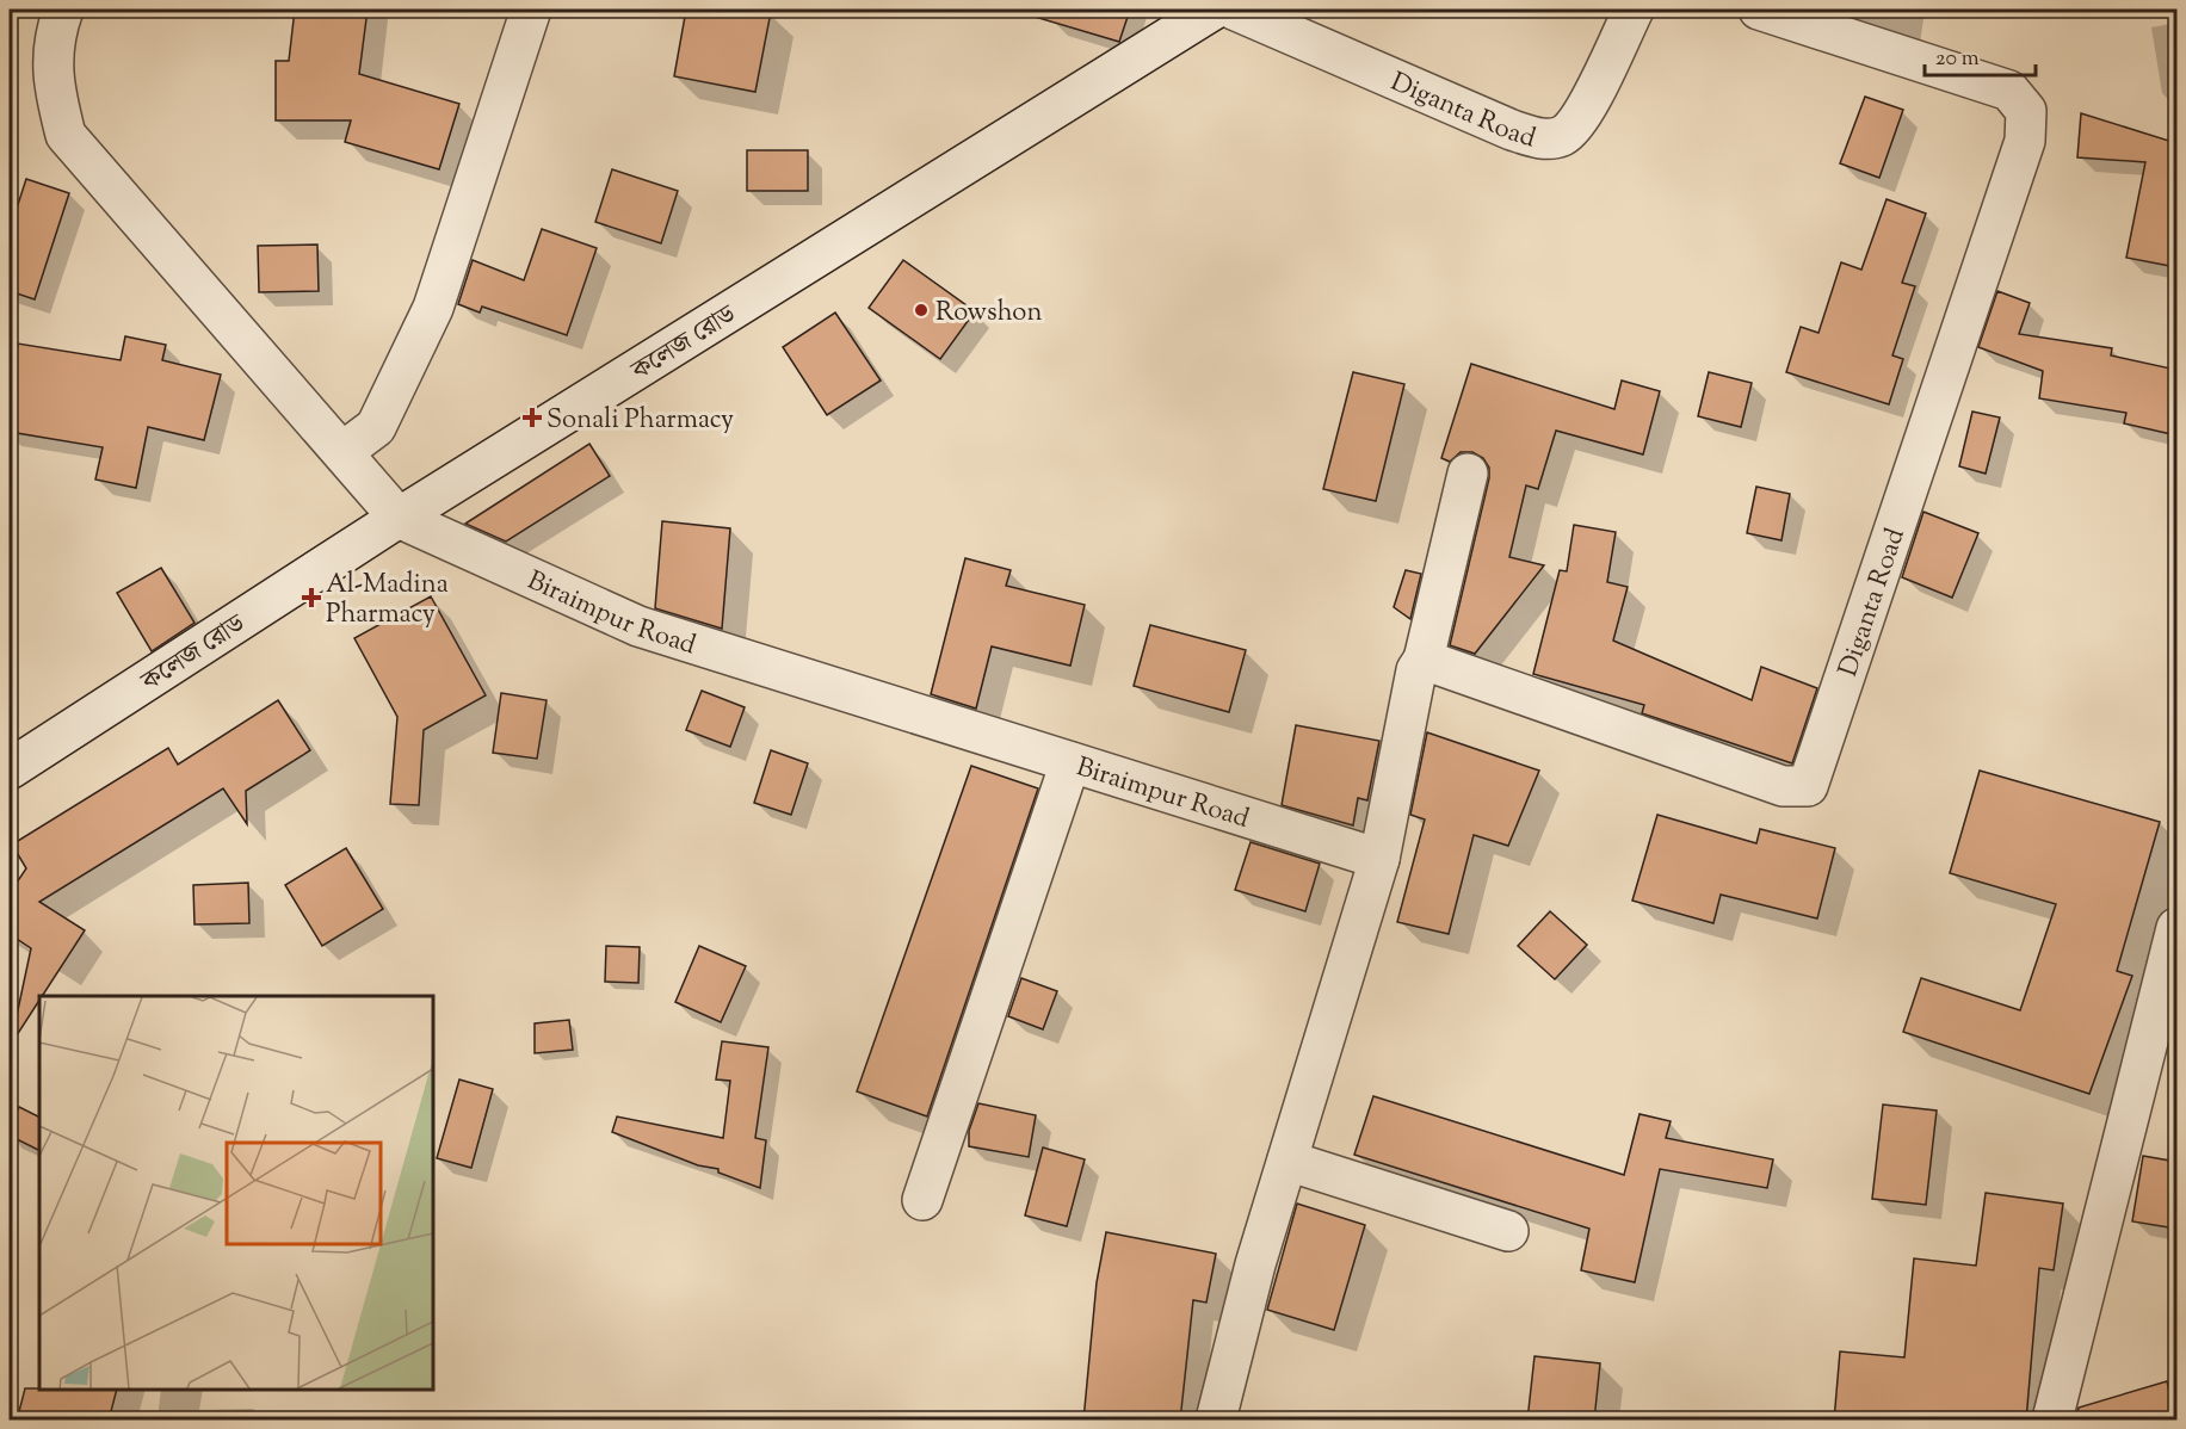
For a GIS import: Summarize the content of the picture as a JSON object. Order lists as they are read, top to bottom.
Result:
{
  "streets": {
    "street": ["Diganta Road", "কলেজ রোড", "Biraimpur Road"]
  },
  "crossings": [
    ["কলেজ রোড", "Biraimpur Road"]
  ],
  "places": {
    "other": ["Rowshon"],
    "health": ["Sonali Pharmacy", "Al-Madina Pharmacy"]
  },
  "scale_bar": "20 m"
}
